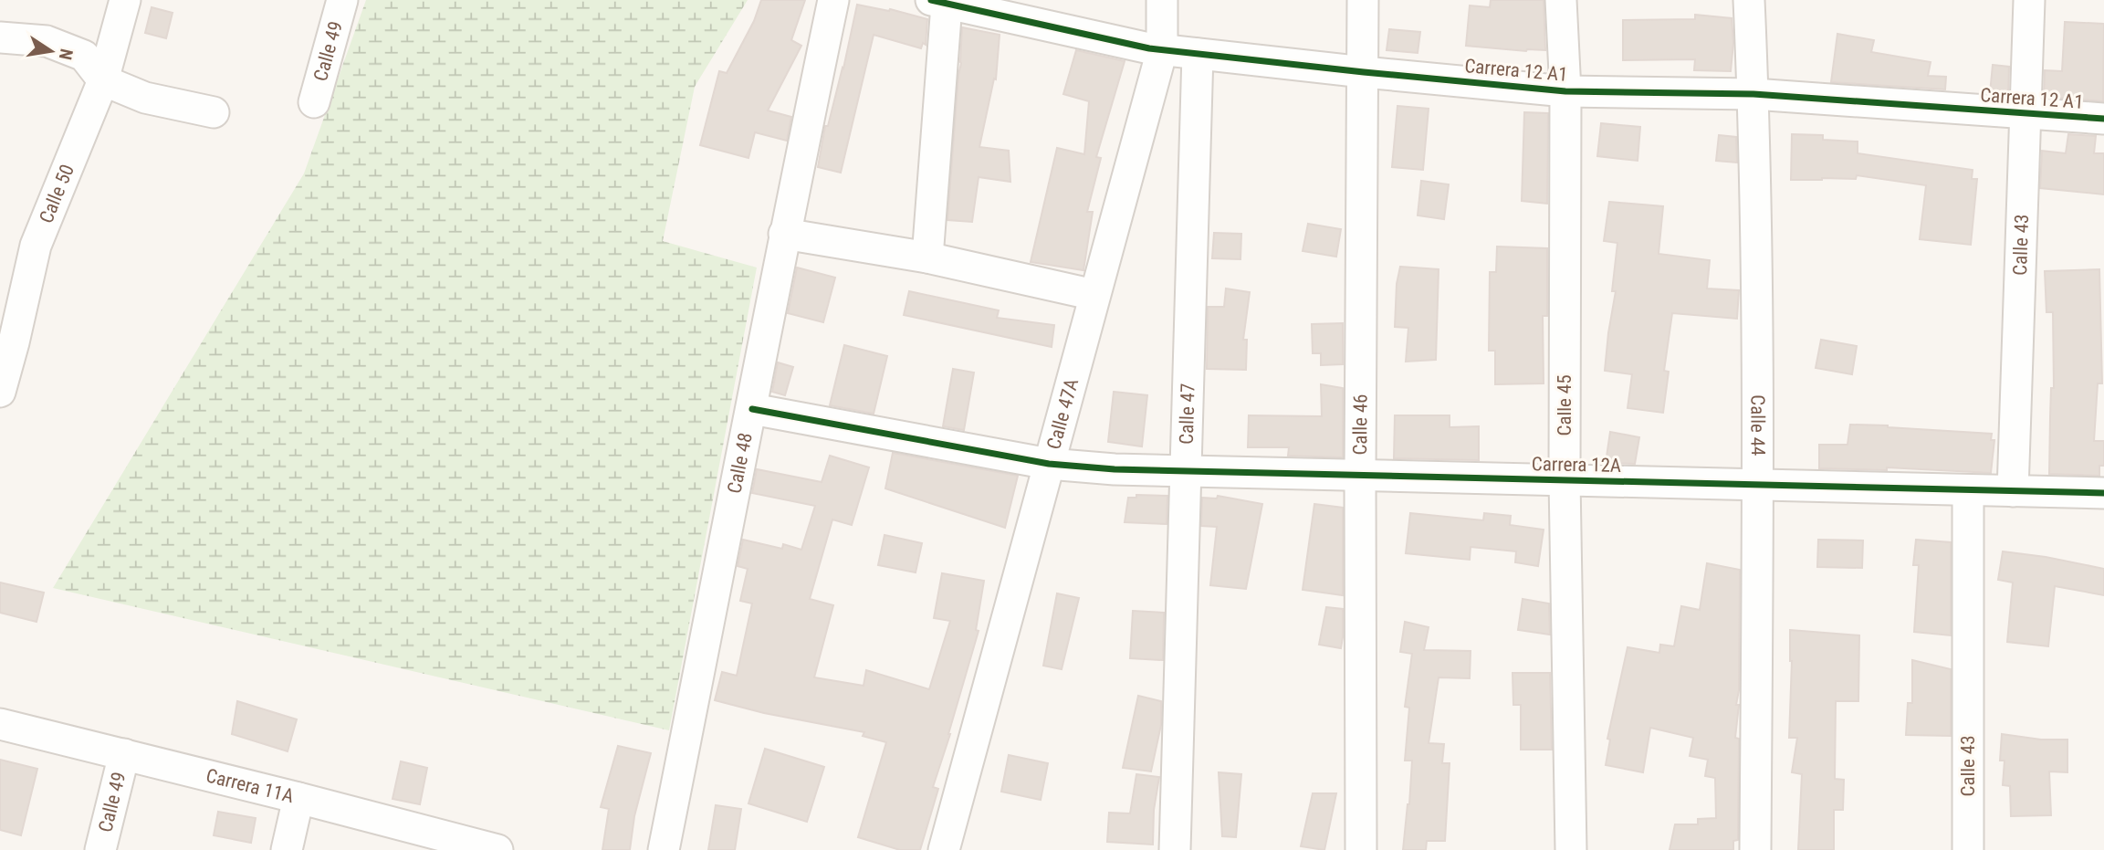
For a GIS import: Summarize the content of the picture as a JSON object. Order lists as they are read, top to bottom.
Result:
{
  "streets": {
    "street": [
      "Calle 49",
      "Carrera 12 A1",
      "Calle 50",
      "Calle 43",
      "Calle 45",
      "Calle 47A",
      "Calle 47",
      "Calle 46",
      "Calle 44",
      "Calle 48",
      "Carrera 12A",
      "Carrera 11A"
    ]
  },
  "crossings": [
    ["Calle 49", "Carrera 11A"],
    ["Carrera 12 A1", "Calle 43"],
    ["Carrera 12 A1", "Calle 45"],
    ["Carrera 12 A1", "Calle 47A"],
    ["Carrera 12 A1", "Calle 47"],
    ["Carrera 12 A1", "Calle 46"],
    ["Carrera 12 A1", "Calle 44"],
    ["Calle 43", "Carrera 12A"],
    ["Calle 45", "Carrera 12A"],
    ["Calle 47A", "Carrera 12A"],
    ["Calle 47", "Carrera 12A"],
    ["Calle 46", "Carrera 12A"],
    ["Calle 44", "Carrera 12A"],
    ["Calle 48", "Carrera 12A"]
  ],
  "north": "right"
}
